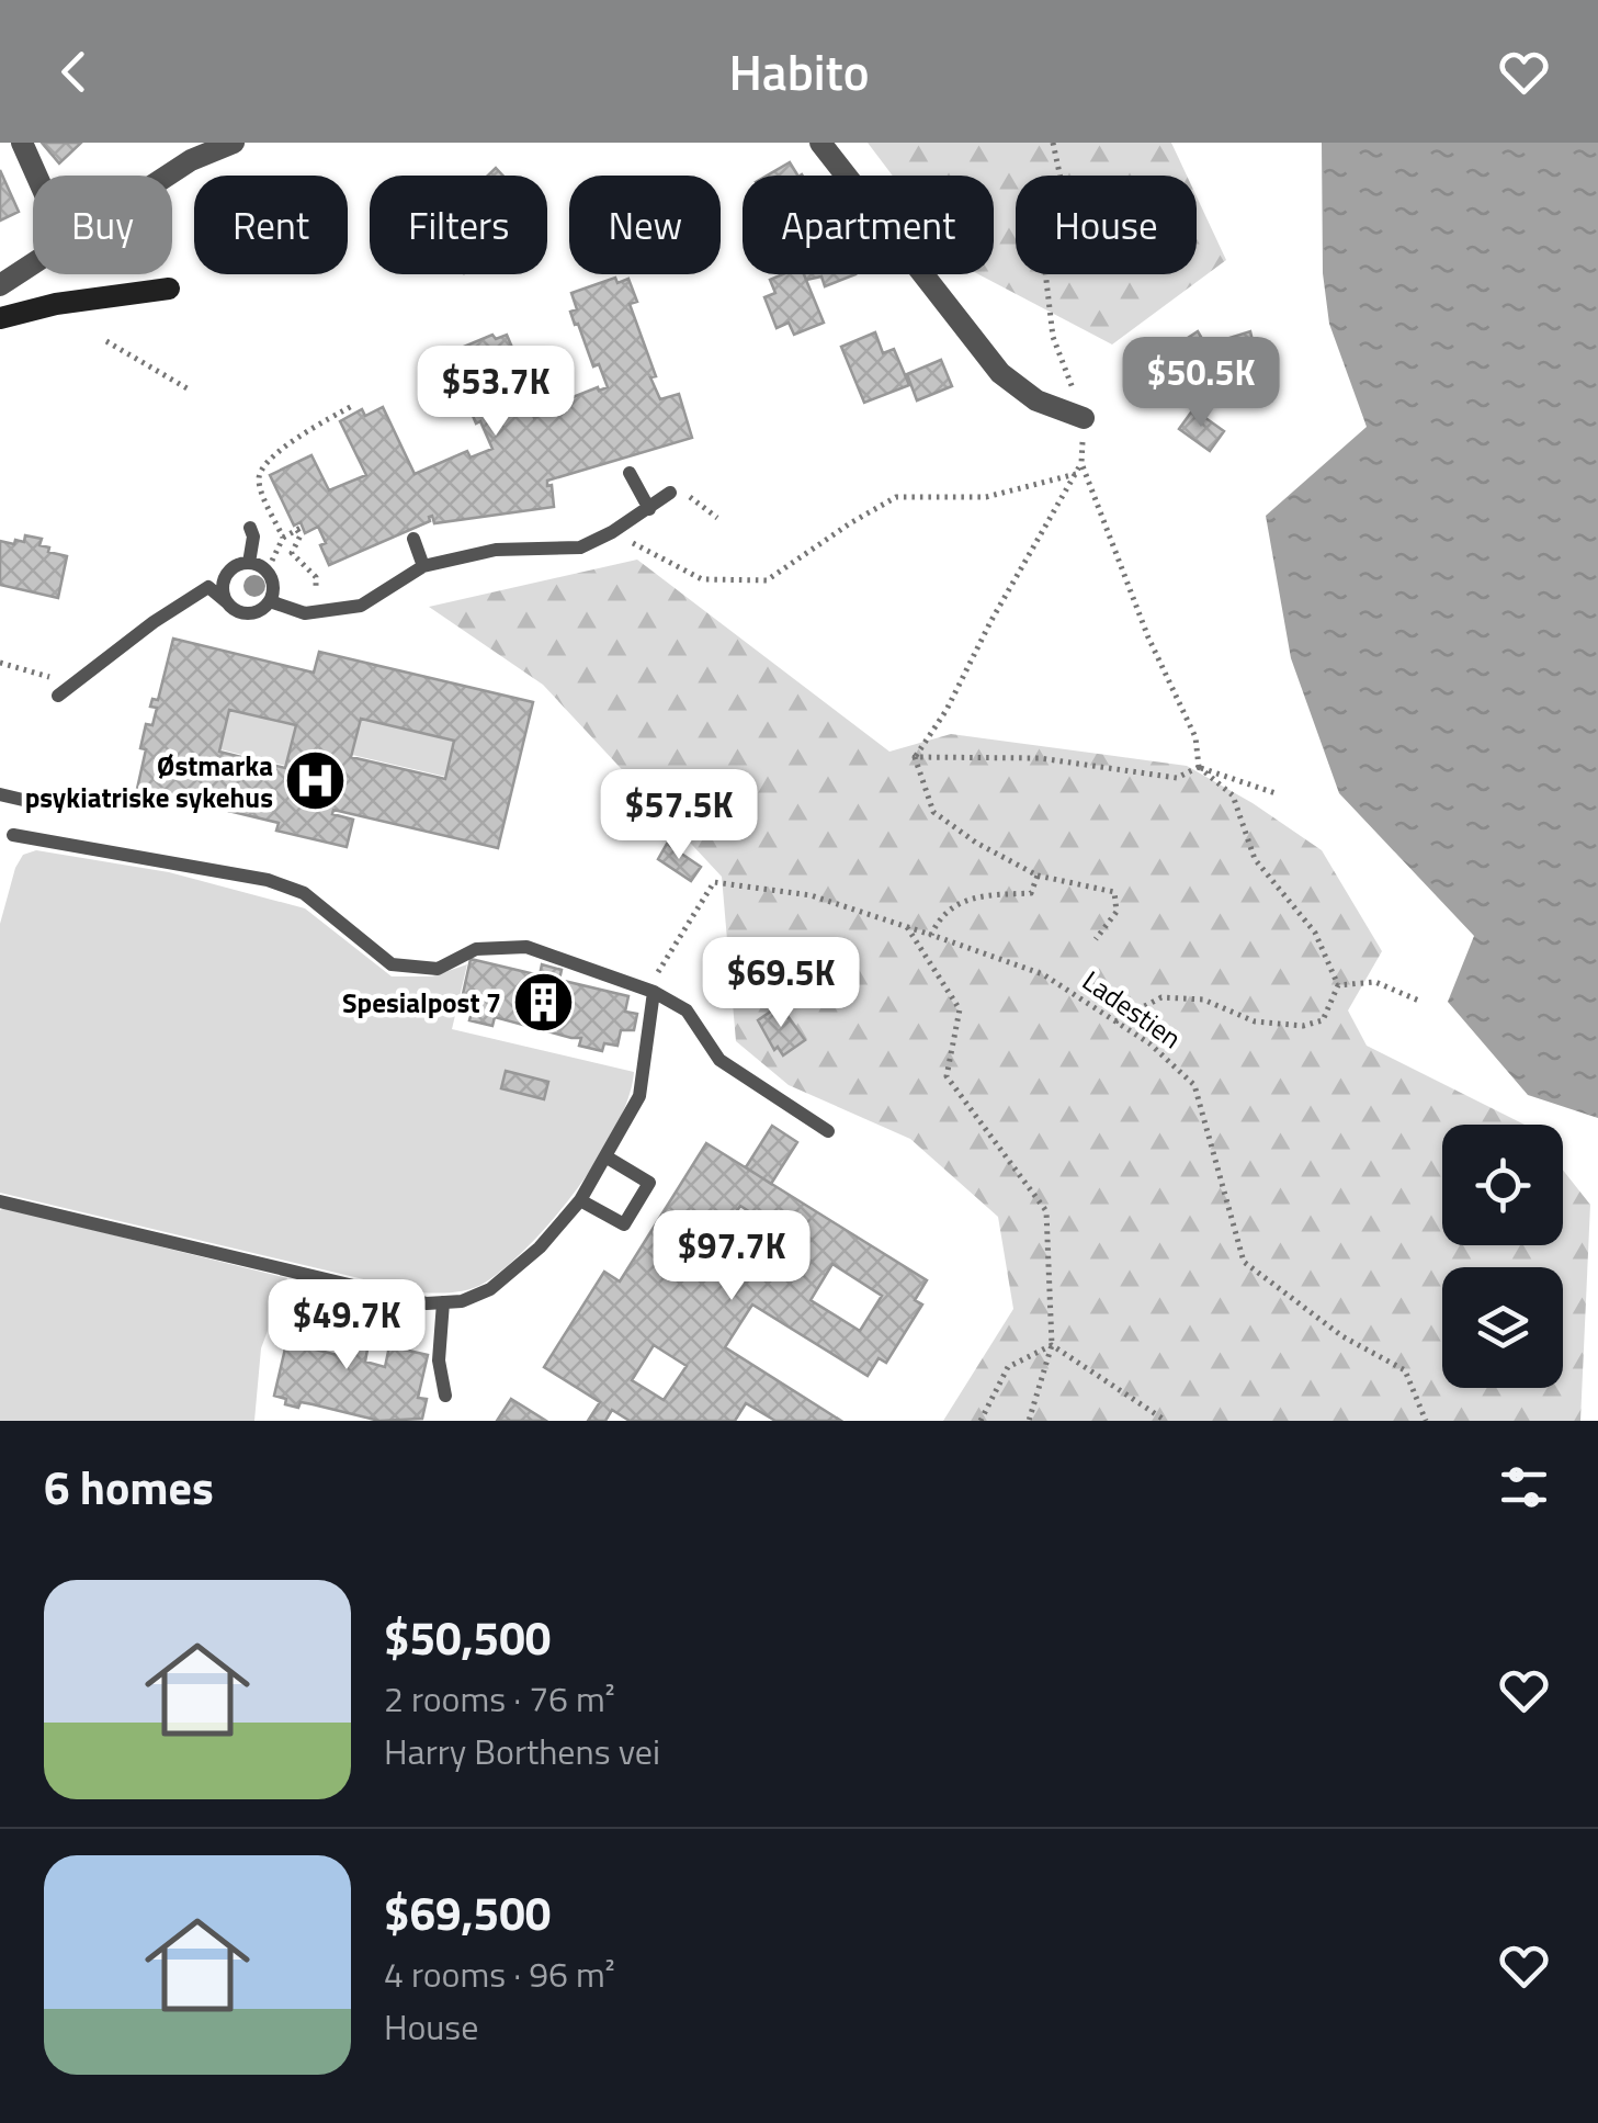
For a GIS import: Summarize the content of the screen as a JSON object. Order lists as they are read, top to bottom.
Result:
{
  "streets": {
    "path": ["Ladestien"]
  },
  "places": {
    "hospital": ["Østmarka psykiatriske sykehus"],
    "building": ["Spesialpost 7"]
  },
  "page": {
    "header": "Habito",
    "chip": [
      "Buy",
      "Rent",
      "Filters",
      "New",
      "Apartment",
      "House"
    ],
    "price": [
      "$50.5K",
      "$53.7K",
      "$57.5K",
      "$69.5K",
      "$97.7K",
      "$49.7K"
    ],
    "heading": "6 homes",
    "list": [
      {
        "name": "$50,500",
        "note": "2 rooms · 76 m² · Harry Borthens vei"
      },
      {
        "name": "$69,500",
        "note": "4 rooms · 96 m² · House"
      }
    ]
  }
}
